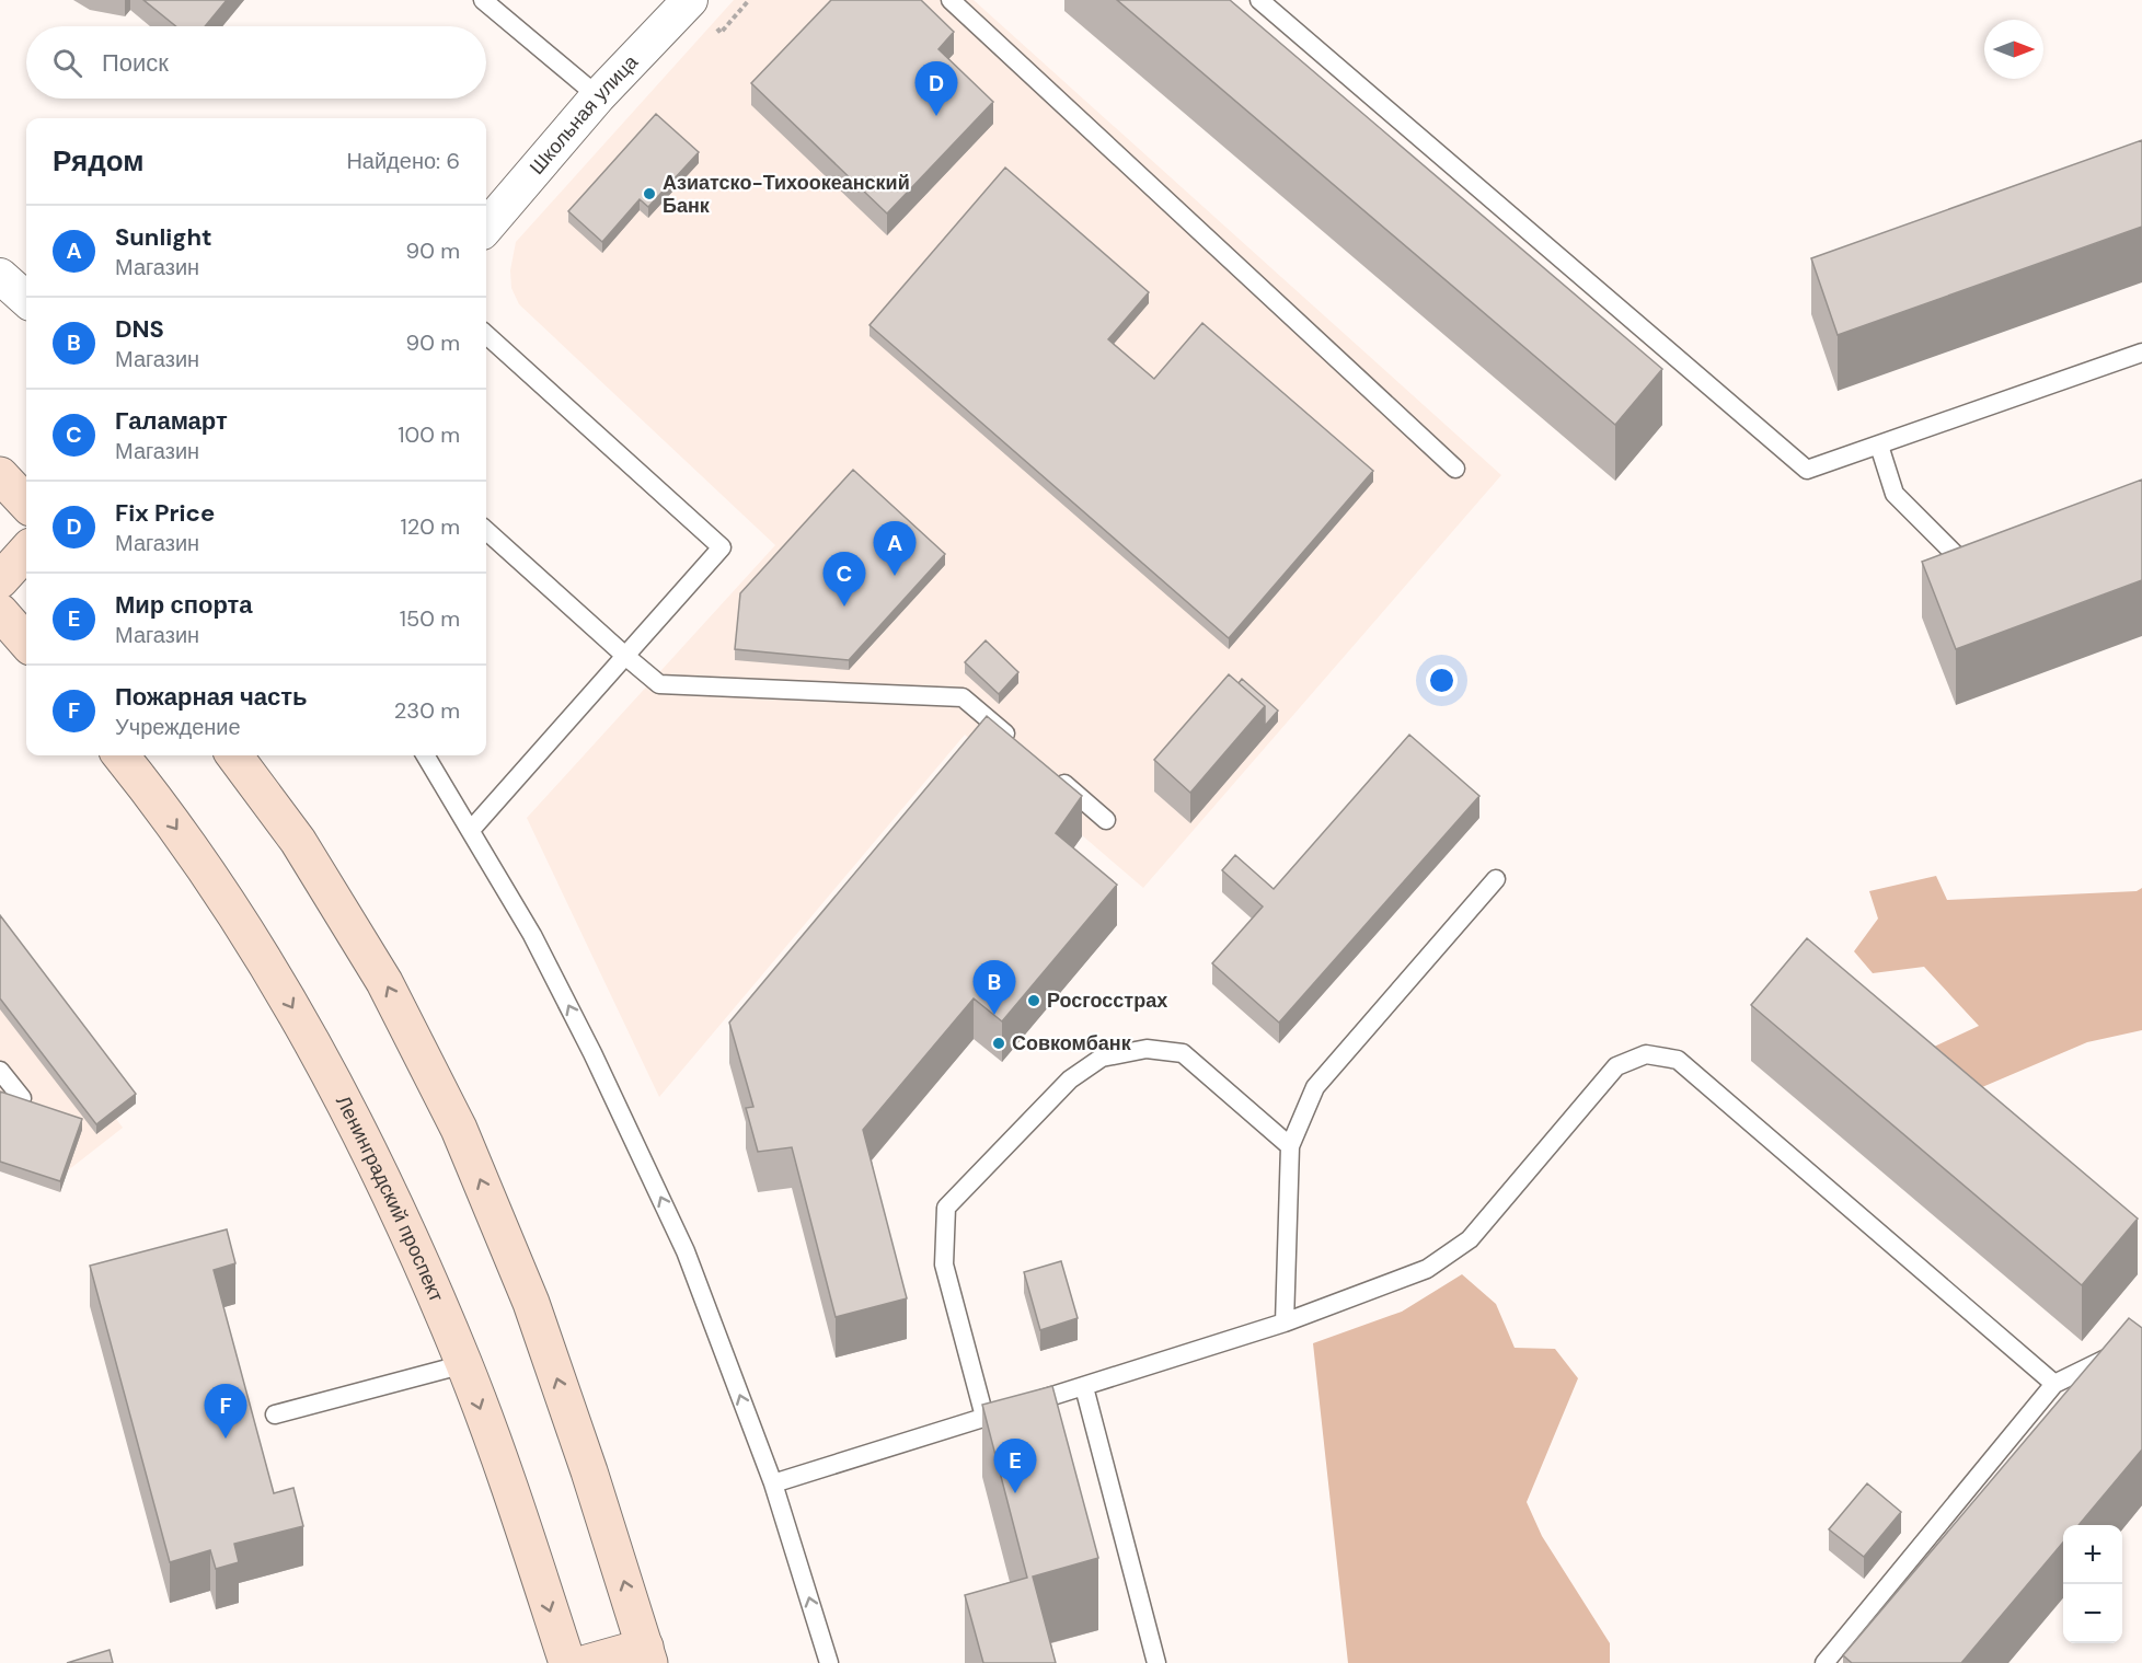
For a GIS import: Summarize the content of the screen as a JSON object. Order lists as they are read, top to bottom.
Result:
{
  "streets": {
    "main road": ["Ленинградский проспект"],
    "street": ["Школьная улица"]
  },
  "places": ["Азиатско-Тихоокеанский Банк", "Росгосстрах", "Совкомбанк"],
  "north": "right",
  "page": {
    "search": "Поиск",
    "pins": [
      "D",
      "A",
      "C",
      "B",
      "F",
      "E"
    ],
    "heading": ["Рядом", "Найдено: 6"],
    "list": [
      {
        "mark": "A",
        "name": "Sunlight",
        "note": "Магазин",
        "value": "90 m"
      },
      {
        "mark": "B",
        "name": "DNS",
        "note": "Магазин",
        "value": "90 m"
      },
      {
        "mark": "C",
        "name": "Галамарт",
        "note": "Магазин",
        "value": "100 m"
      },
      {
        "mark": "D",
        "name": "Fix Price",
        "note": "Магазин",
        "value": "120 m"
      },
      {
        "mark": "E",
        "name": "Мир спорта",
        "note": "Магазин",
        "value": "150 m"
      },
      {
        "mark": "F",
        "name": "Пожарная часть",
        "note": "Учреждение",
        "value": "230 m"
      }
    ],
    "map_buttons": ["+", "−"]
  }
}
